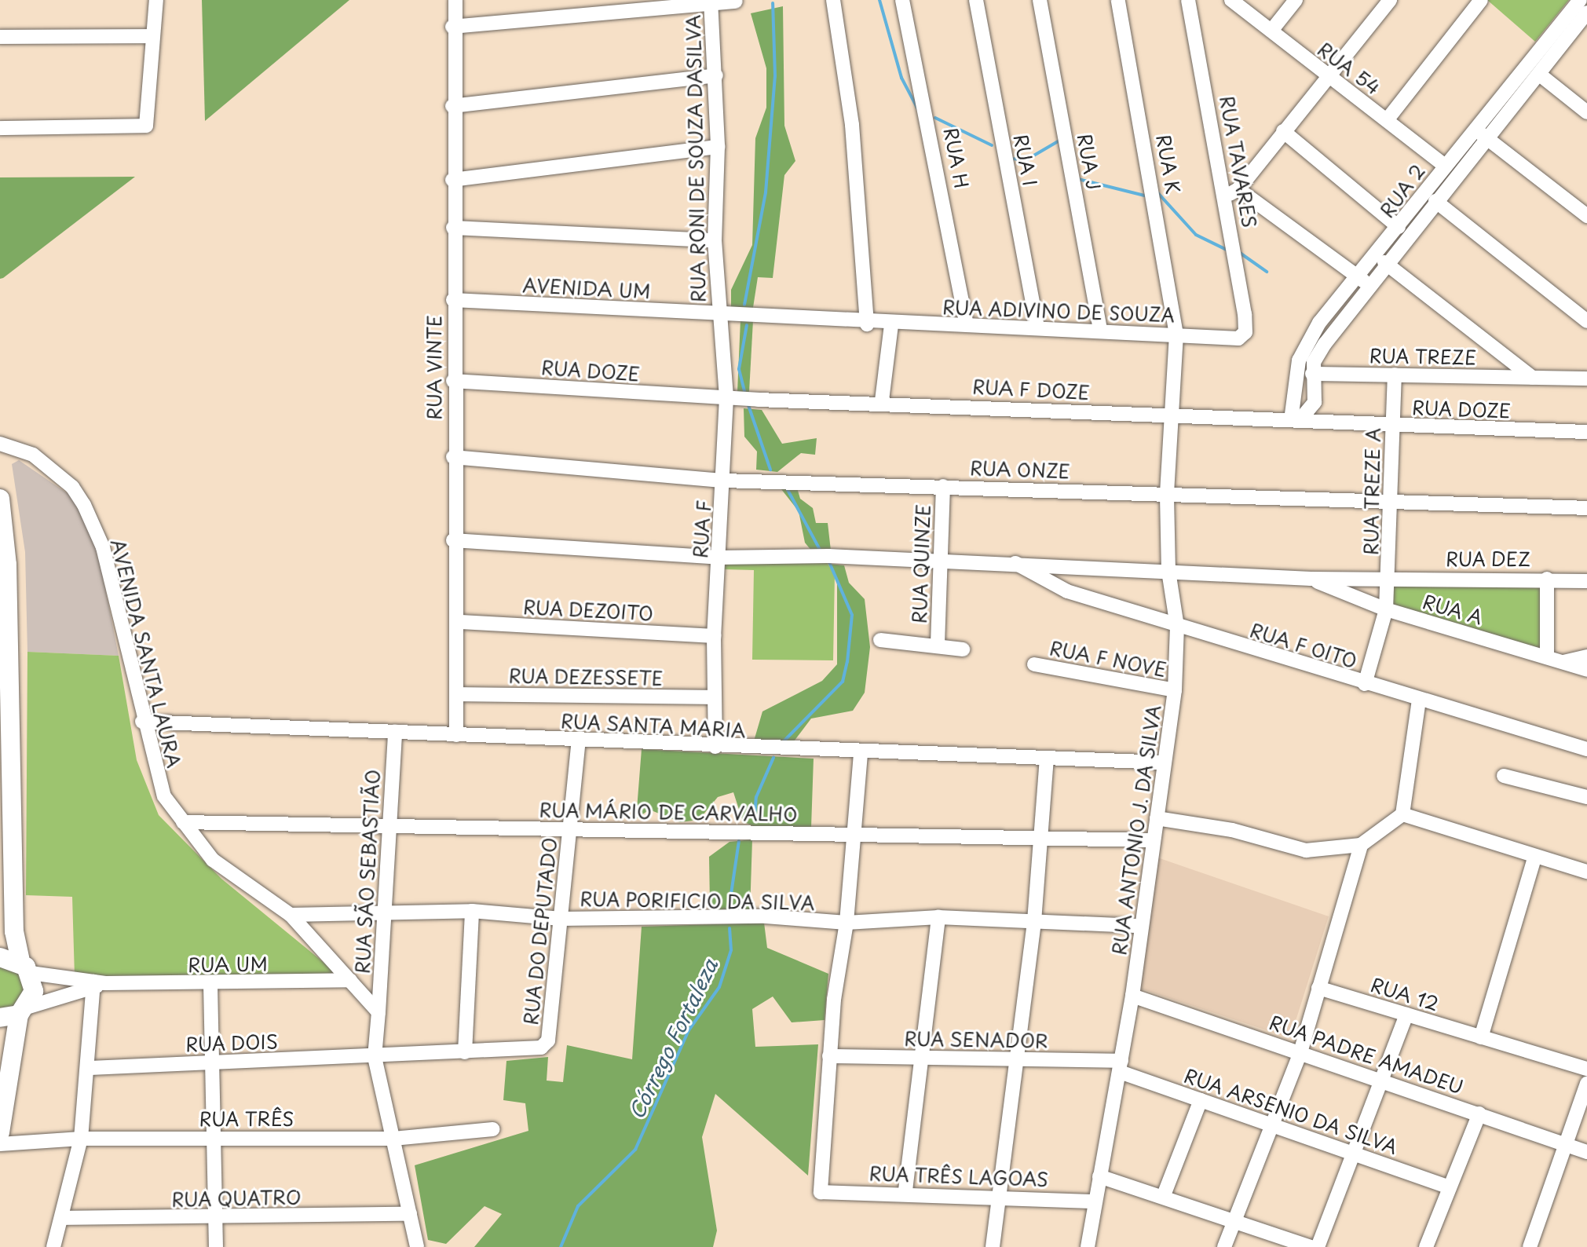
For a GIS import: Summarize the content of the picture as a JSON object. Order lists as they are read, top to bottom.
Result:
{
  "streets": {
    "street": [
      "RUA 54",
      "RUA H",
      "RUA RONI DE SOUZA DASILVA",
      "RUA I",
      "RUA J",
      "RUA TAVARES",
      "RUA K",
      "RUA 2",
      "AVENIDA UM",
      "RUA ADIVINO DE SOUZA",
      "RUA TREZE",
      "RUA VINTE",
      "RUA DOZE",
      "RUA F DOZE",
      "RUA ONZE",
      "RUA TREZE A",
      "RUA F",
      "RUA DEZ",
      "RUA QUINZE",
      "RUA A",
      "RUA DEZOITO",
      "RUA F OITO",
      "AVENIDA SANTA LAURA",
      "RUA F NOVE",
      "RUA DEZESSETE",
      "RUA SANTA MARIA",
      "RUA MÁRIO DE CARVALHO",
      "RUA ANTONIO J. DA SILVA",
      "RUA SÃO SEBASTIÃO",
      "RUA PORIFICIO DA SILVA",
      "RUA DO DEPUTADO",
      "RUA UM",
      "RUA 12",
      "RUA SENADOR",
      "RUA DOIS",
      "RUA PADRE AMADEU",
      "RUA ARSENIO DA SILVA",
      "RUA TRÊS",
      "RUA TRÊS LAGOAS",
      "RUA QUATRO"
    ]
  },
  "crossings": [
    ["RUA 54", "RUA 2"],
    ["RUA H", "RUA ADIVINO DE SOUZA"],
    ["RUA RONI DE SOUZA DASILVA", "AVENIDA UM"],
    ["RUA RONI DE SOUZA DASILVA", "RUA F"],
    ["RUA I", "RUA ADIVINO DE SOUZA"],
    ["RUA J", "RUA ADIVINO DE SOUZA"],
    ["RUA TAVARES", "RUA ADIVINO DE SOUZA"],
    ["RUA K", "RUA ADIVINO DE SOUZA"],
    ["RUA 2", "RUA TREZE"],
    ["RUA 2", "RUA F DOZE"],
    ["AVENIDA UM", "RUA ADIVINO DE SOUZA"],
    ["AVENIDA UM", "RUA VINTE"],
    ["AVENIDA UM", "RUA F"],
    ["RUA TREZE", "RUA TREZE A"],
    ["RUA VINTE", "RUA DOZE"],
    ["RUA VINTE", "RUA ONZE"],
    ["RUA VINTE", "RUA DEZ"],
    ["RUA VINTE", "RUA DEZOITO"],
    ["RUA VINTE", "RUA DEZESSETE"],
    ["RUA VINTE", "RUA SANTA MARIA"],
    ["RUA DOZE", "RUA F DOZE"],
    ["RUA DOZE", "RUA TREZE A"],
    ["RUA DOZE", "RUA F"],
    ["RUA F DOZE", "RUA F"],
    ["RUA F DOZE", "RUA ANTONIO J. DA SILVA"],
    ["RUA ONZE", "RUA TREZE A"],
    ["RUA ONZE", "RUA F"],
    ["RUA ONZE", "RUA QUINZE"],
    ["RUA ONZE", "RUA ANTONIO J. DA SILVA"],
    ["RUA TREZE A", "RUA DEZ"],
    ["RUA TREZE A", "RUA A"],
    ["RUA TREZE A", "RUA F OITO"],
    ["RUA F", "RUA DEZ"],
    ["RUA F", "RUA DEZOITO"],
    ["RUA F", "RUA DEZESSETE"],
    ["RUA F", "RUA SANTA MARIA"],
    ["RUA DEZ", "RUA QUINZE"],
    ["RUA DEZ", "RUA A"],
    ["RUA DEZ", "RUA F OITO"],
    ["RUA DEZ", "RUA ANTONIO J. DA SILVA"],
    ["RUA F OITO", "RUA ANTONIO J. DA SILVA"],
    ["AVENIDA SANTA LAURA", "RUA SANTA MARIA"],
    ["AVENIDA SANTA LAURA", "RUA MÁRIO DE CARVALHO"],
    ["AVENIDA SANTA LAURA", "RUA SÃO SEBASTIÃO"],
    ["AVENIDA SANTA LAURA", "RUA PORIFICIO DA SILVA"],
    ["AVENIDA SANTA LAURA", "RUA UM"],
    ["RUA F NOVE", "RUA ANTONIO J. DA SILVA"],
    ["RUA SANTA MARIA", "RUA ANTONIO J. DA SILVA"],
    ["RUA SANTA MARIA", "RUA SÃO SEBASTIÃO"],
    ["RUA SANTA MARIA", "RUA DO DEPUTADO"],
    ["RUA MÁRIO DE CARVALHO", "RUA ANTONIO J. DA SILVA"],
    ["RUA MÁRIO DE CARVALHO", "RUA SÃO SEBASTIÃO"],
    ["RUA MÁRIO DE CARVALHO", "RUA DO DEPUTADO"],
    ["RUA ANTONIO J. DA SILVA", "RUA PORIFICIO DA SILVA"],
    ["RUA ANTONIO J. DA SILVA", "RUA SENADOR"],
    ["RUA ANTONIO J. DA SILVA", "RUA PADRE AMADEU"],
    ["RUA ANTONIO J. DA SILVA", "RUA ARSENIO DA SILVA"],
    ["RUA ANTONIO J. DA SILVA", "RUA TRÊS LAGOAS"],
    ["RUA SÃO SEBASTIÃO", "RUA PORIFICIO DA SILVA"],
    ["RUA PORIFICIO DA SILVA", "RUA DO DEPUTADO"],
    ["RUA DO DEPUTADO", "RUA DOIS"],
    ["RUA SENADOR", "RUA ARSENIO DA SILVA"],
    ["RUA SENADOR", "RUA TRÊS LAGOAS"]
  ],
  "water": ["Córrego Fortaleza"]
}
